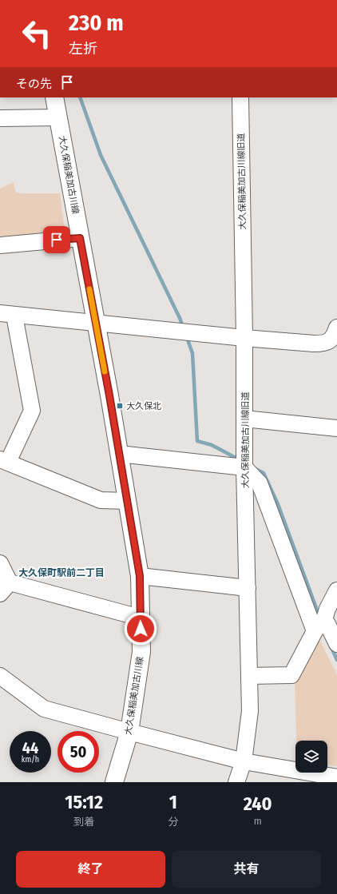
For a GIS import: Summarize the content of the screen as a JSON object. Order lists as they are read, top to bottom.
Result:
{
  "streets": {
    "main road": ["大久保稲美加古川線"],
    "street": ["大久保稲美加古川線旧道"]
  },
  "districts": ["大久保町駅前二丁目"],
  "places": {
    "transit": ["大久保北"]
  },
  "page": {
    "turn": ["230 m", "左折"],
    "then": "その先",
    "speed": "44 km/h",
    "limit": "50",
    "eta": [
      "15:12",
      "到着",
      "1",
      "分",
      "240",
      "m"
    ],
    "buttons": ["終了", "共有"]
  }
}
